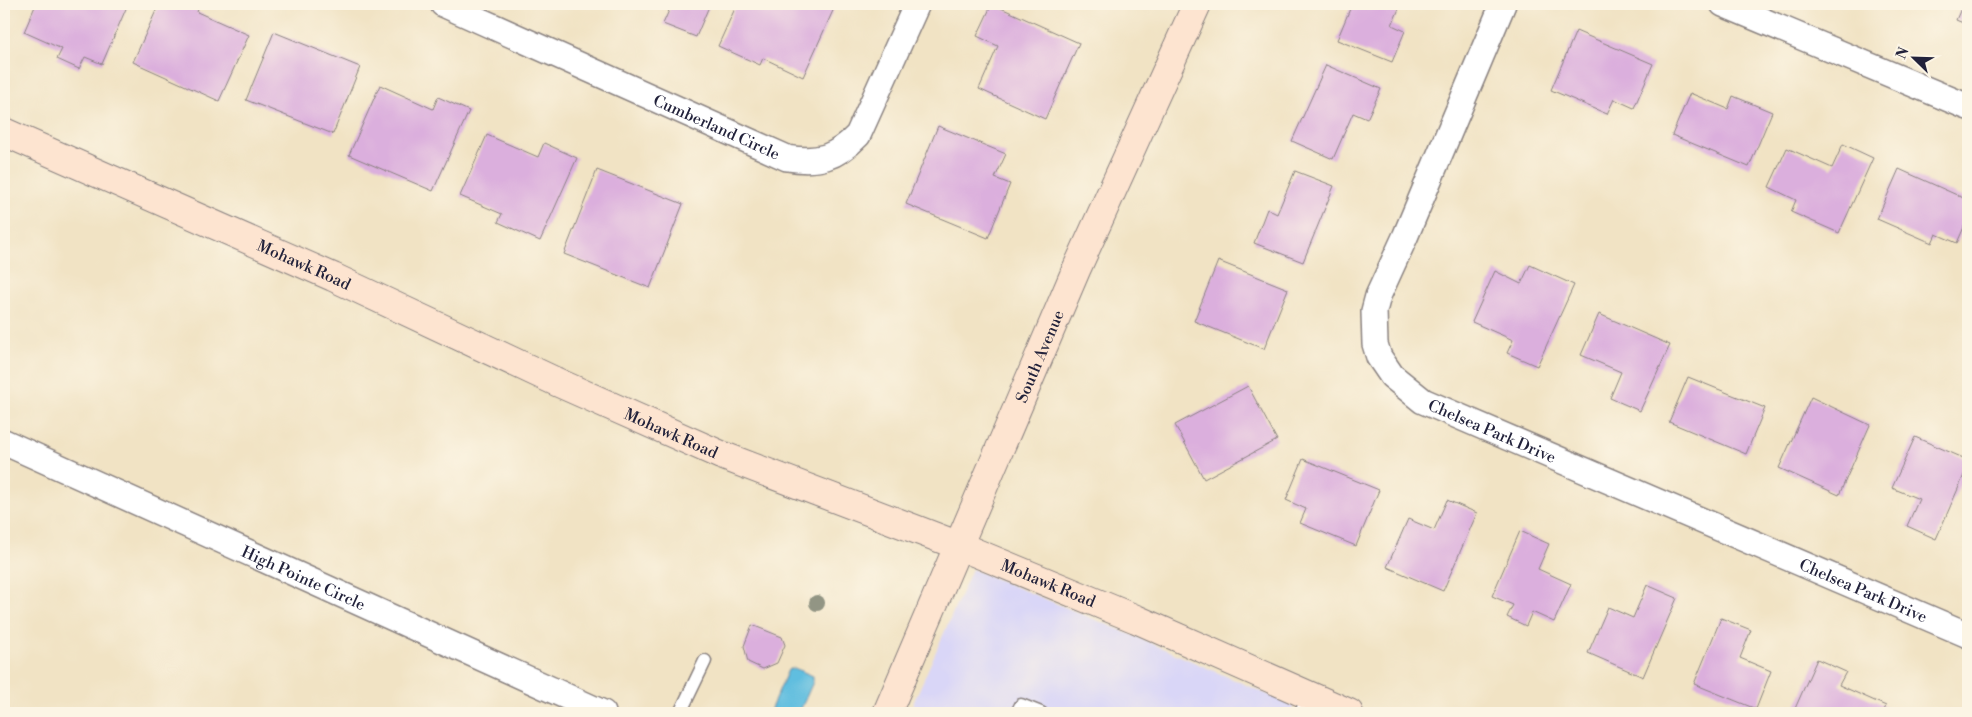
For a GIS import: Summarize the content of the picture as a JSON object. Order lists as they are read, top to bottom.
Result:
{
  "streets": {
    "street": [
      "Cumberland Circle",
      "Mohawk Road",
      "South Avenue",
      "Chelsea Park Drive",
      "High Pointe Circle"
    ]
  },
  "crossings": [
    ["Mohawk Road", "South Avenue"]
  ],
  "north": "top left"
}
